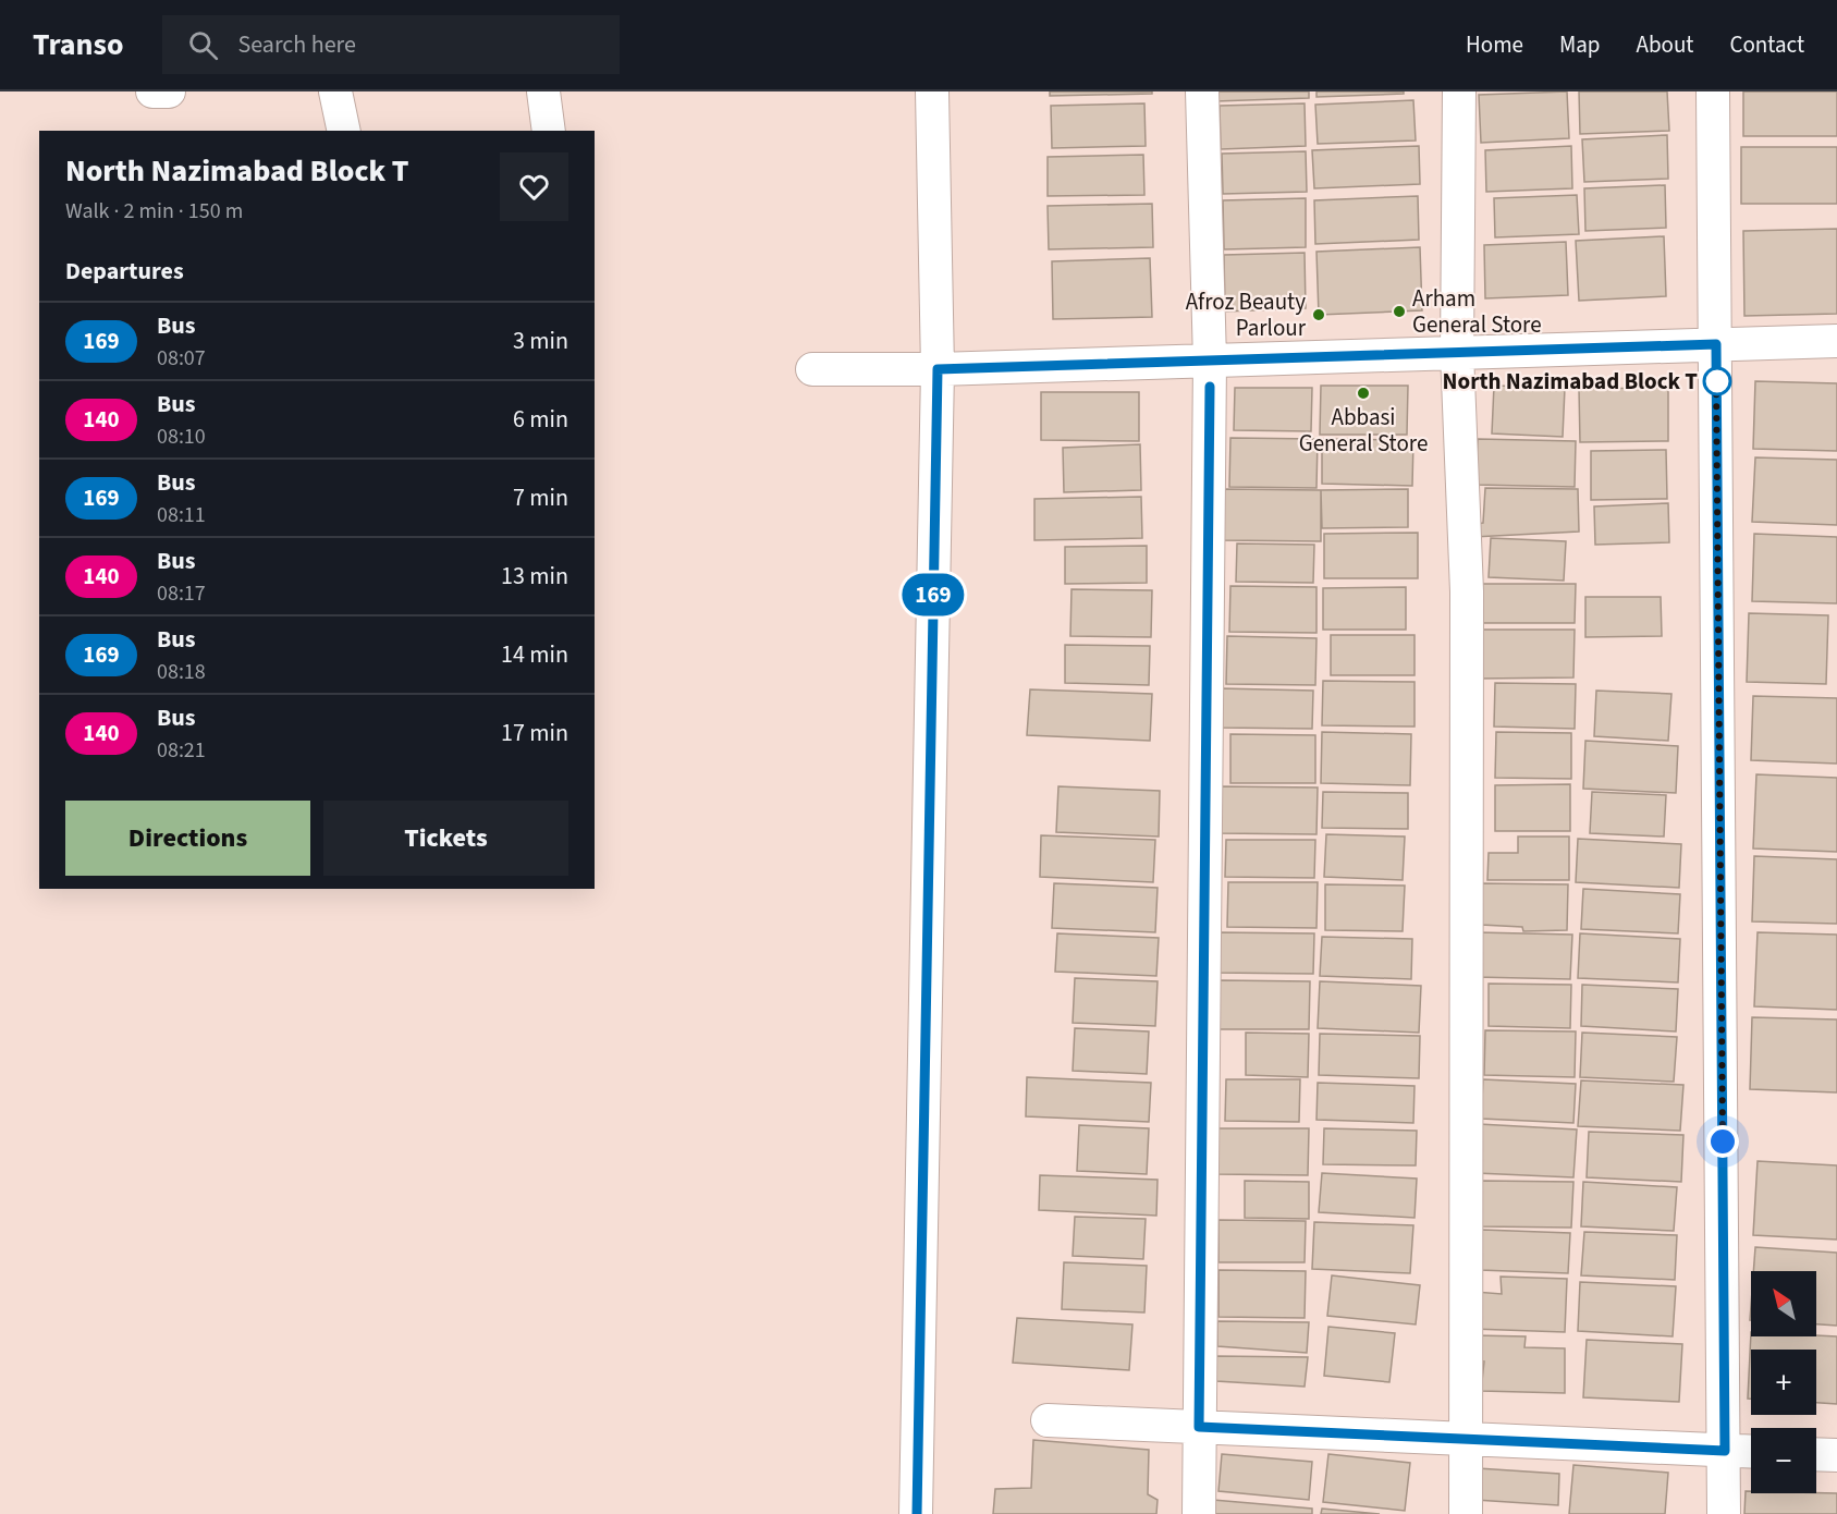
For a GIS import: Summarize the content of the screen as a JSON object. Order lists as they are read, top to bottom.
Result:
{
  "places": [
    "Arham General Store",
    "Afroz Beauty Parlour",
    "North Nazimabad Block T",
    "Abbasi General Store"
  ],
  "lines": ["bus line 169"],
  "north": "top left",
  "page": {
    "header": "Transo",
    "search": "Search here",
    "nav": [
      "Home",
      "Map",
      "About",
      "Contact"
    ],
    "on_map": "169",
    "heading": [
      ["North Nazimabad Block T", "Walk · 2 min · 150 m"],
      "Departures"
    ],
    "list": [
      {
        "mark": "169",
        "name": "Bus",
        "note": "08:07",
        "value": "3 min"
      },
      {
        "mark": "140",
        "name": "Bus",
        "note": "08:10",
        "value": "6 min"
      },
      {
        "mark": "169",
        "name": "Bus",
        "note": "08:11",
        "value": "7 min"
      },
      {
        "mark": "140",
        "name": "Bus",
        "note": "08:17",
        "value": "13 min"
      },
      {
        "mark": "169",
        "name": "Bus",
        "note": "08:18",
        "value": "14 min"
      },
      {
        "mark": "140",
        "name": "Bus",
        "note": "08:21",
        "value": "17 min"
      }
    ],
    "buttons": ["Directions", "Tickets"],
    "map_buttons": ["+", "−"]
  }
}
